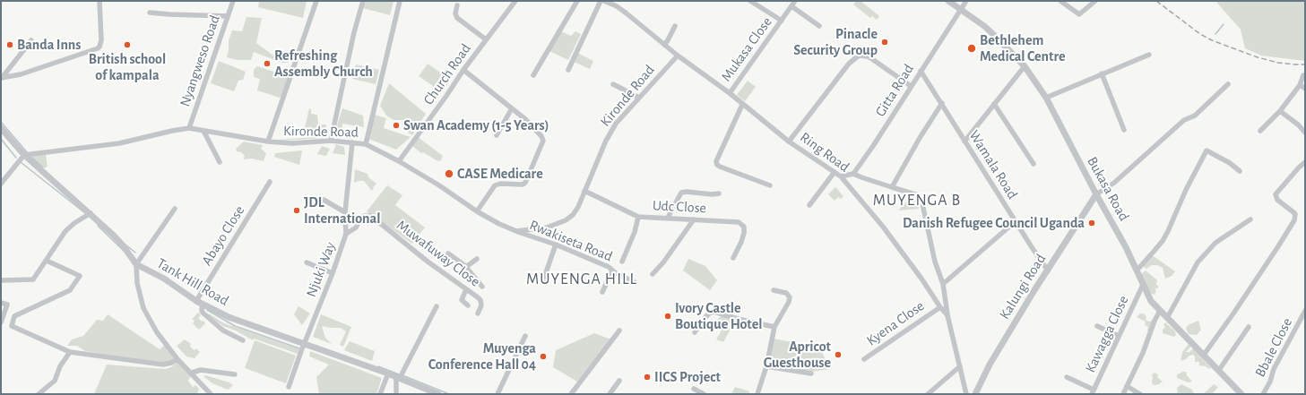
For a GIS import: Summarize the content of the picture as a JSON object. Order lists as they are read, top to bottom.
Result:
{
  "streets": {
    "street": [
      "Mukasa Close",
      "Nyangweso Road",
      "Church Road",
      "Gitta Road",
      "Kironde Road",
      "Ring Road",
      "Wamala Road",
      "Bukasa Road",
      "Udc Close",
      "Abayo Close",
      "Rwakiseta Road",
      "Muwafuway Close",
      "Njuki Way",
      "Tank Hill Road",
      "Kalungi Road",
      "Kyena Close",
      "Kawagga Close",
      "Bbale Close"
    ]
  },
  "crossings": [
    ["Mukasa Close", "Ring Road"],
    ["Nyangweso Road", "Kironde Road"],
    ["Church Road", "Kironde Road"],
    ["Gitta Road", "Wamala Road"],
    ["Gitta Road", "Bukasa Road"],
    ["Kironde Road", "Ring Road"],
    ["Kironde Road", "Udc Close"],
    ["Kironde Road", "Rwakiseta Road"],
    ["Kironde Road", "Tank Hill Road"],
    ["Ring Road", "Kyena Close"],
    ["Wamala Road", "Kalungi Road"],
    ["Bukasa Road", "Kalungi Road"],
    ["Bukasa Road", "Kawagga Close"],
    ["Abayo Close", "Tank Hill Road"],
    ["Muwafuway Close", "Njuki Way"],
    ["Njuki Way", "Tank Hill Road"]
  ],
  "districts": ["MUYENGA B", "MUYENGA HILL"],
  "places": [
    "Pinacle Security Group",
    "Banda Inns",
    "British school of kampala",
    "Bethlehem Medical Centre",
    "Refreshing Assembly Church",
    "Swan Academy (1-5 Years)",
    "CASE Medicare",
    "JDL International",
    "Danish Refugee Council Uganda",
    "Ivory Castle Boutique Hotel",
    "Apricot Guesthouse",
    "Muyenga Conference Hall 04",
    "IICS Project"
  ]
}
